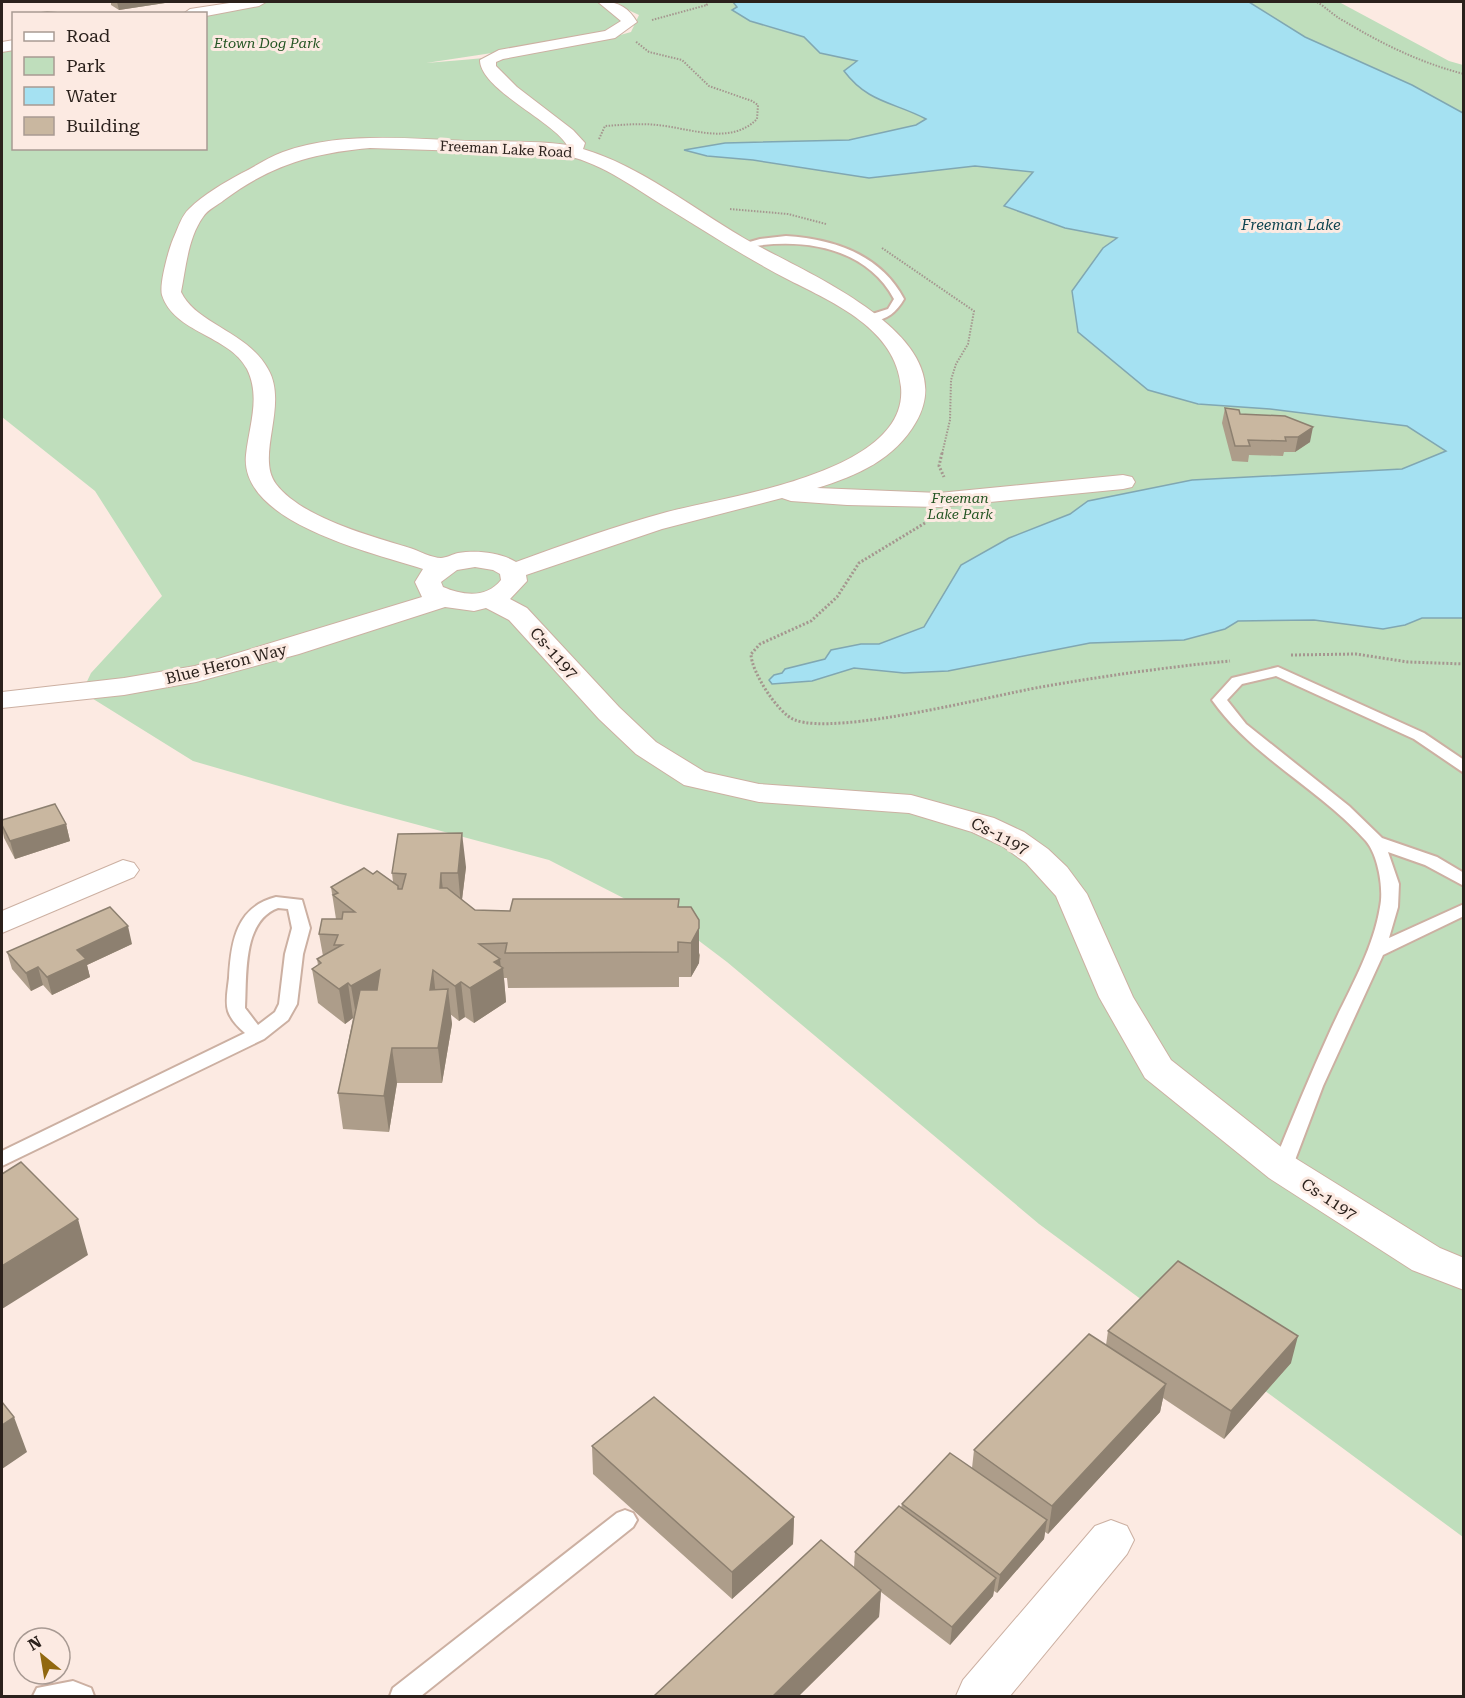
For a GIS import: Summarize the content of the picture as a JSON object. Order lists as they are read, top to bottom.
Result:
{
  "streets": {
    "street": ["Freeman Lake Road", "Cs-1197", "Blue Heron Way"]
  },
  "crossings": [
    ["Freeman Lake Road", "Blue Heron Way"]
  ],
  "water": ["Freeman Lake"],
  "parks": ["Etown Dog Park", "Freeman Lake Park"],
  "legend": [
    "Road",
    "Park",
    "Water",
    "Building"
  ],
  "north": "top left"
}
